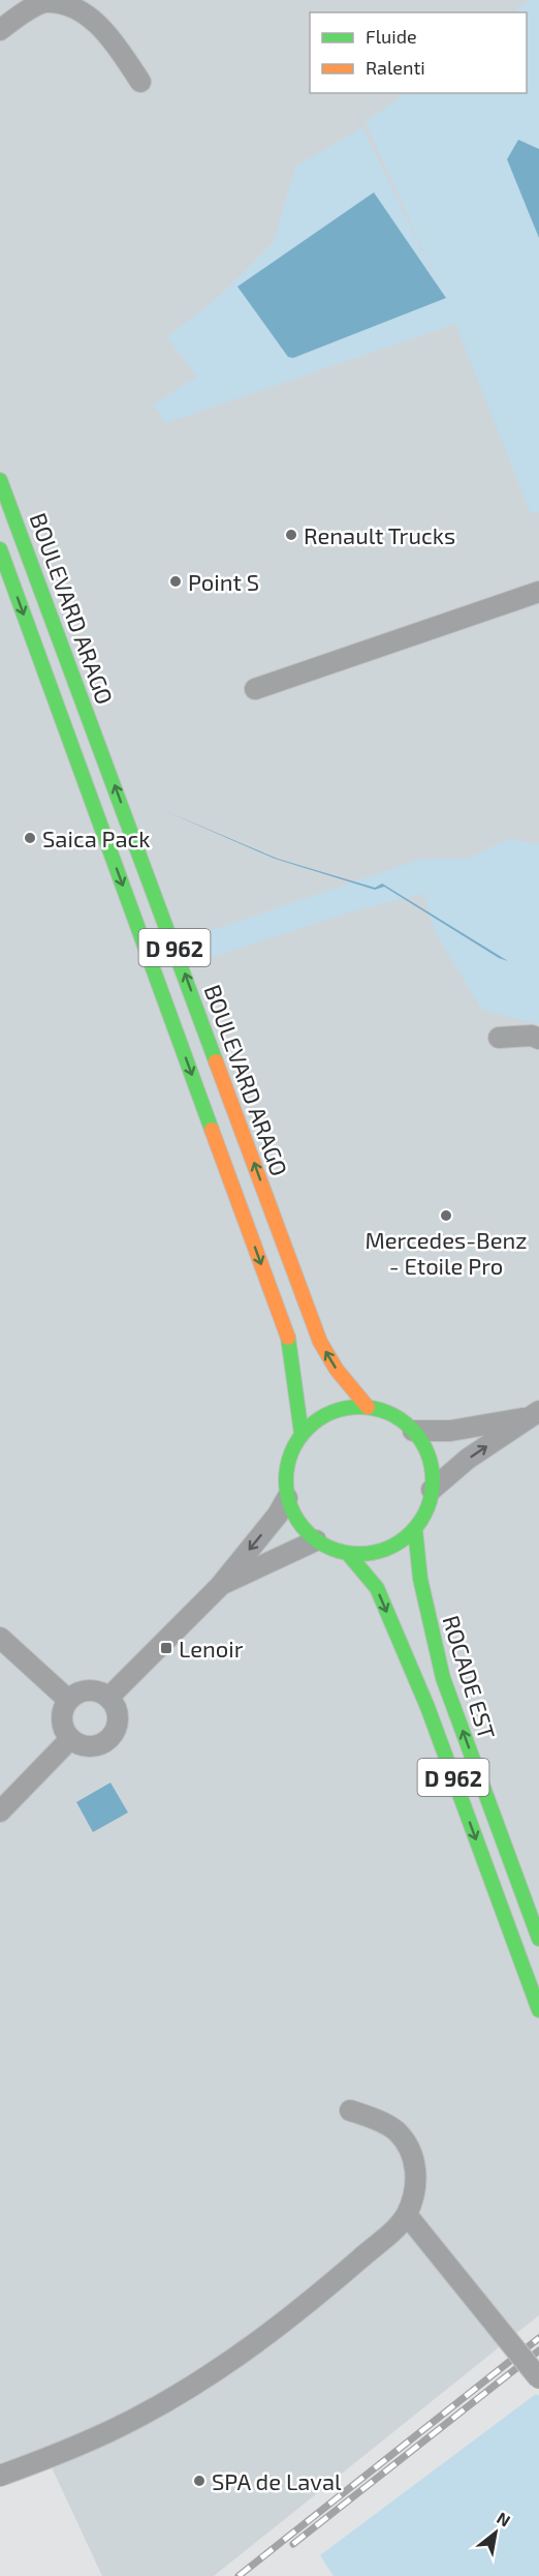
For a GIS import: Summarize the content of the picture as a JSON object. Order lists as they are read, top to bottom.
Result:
{
  "streets": {
    "main road": ["BOULEVARD ARAGO", "D 962", "ROCADE EST"]
  },
  "crossings": [
    ["BOULEVARD ARAGO", "D 962"],
    ["BOULEVARD ARAGO", "ROCADE EST"],
    ["D 962", "ROCADE EST"]
  ],
  "places": {
    "other": [
      "Renault Trucks",
      "Point S",
      "Saica Pack",
      "Mercedes-Benz - Etoile Pro",
      "SPA de Laval"
    ],
    "transit": ["Lenoir"]
  },
  "legend": ["Fluide", "Ralenti"],
  "north": "top right"
}
